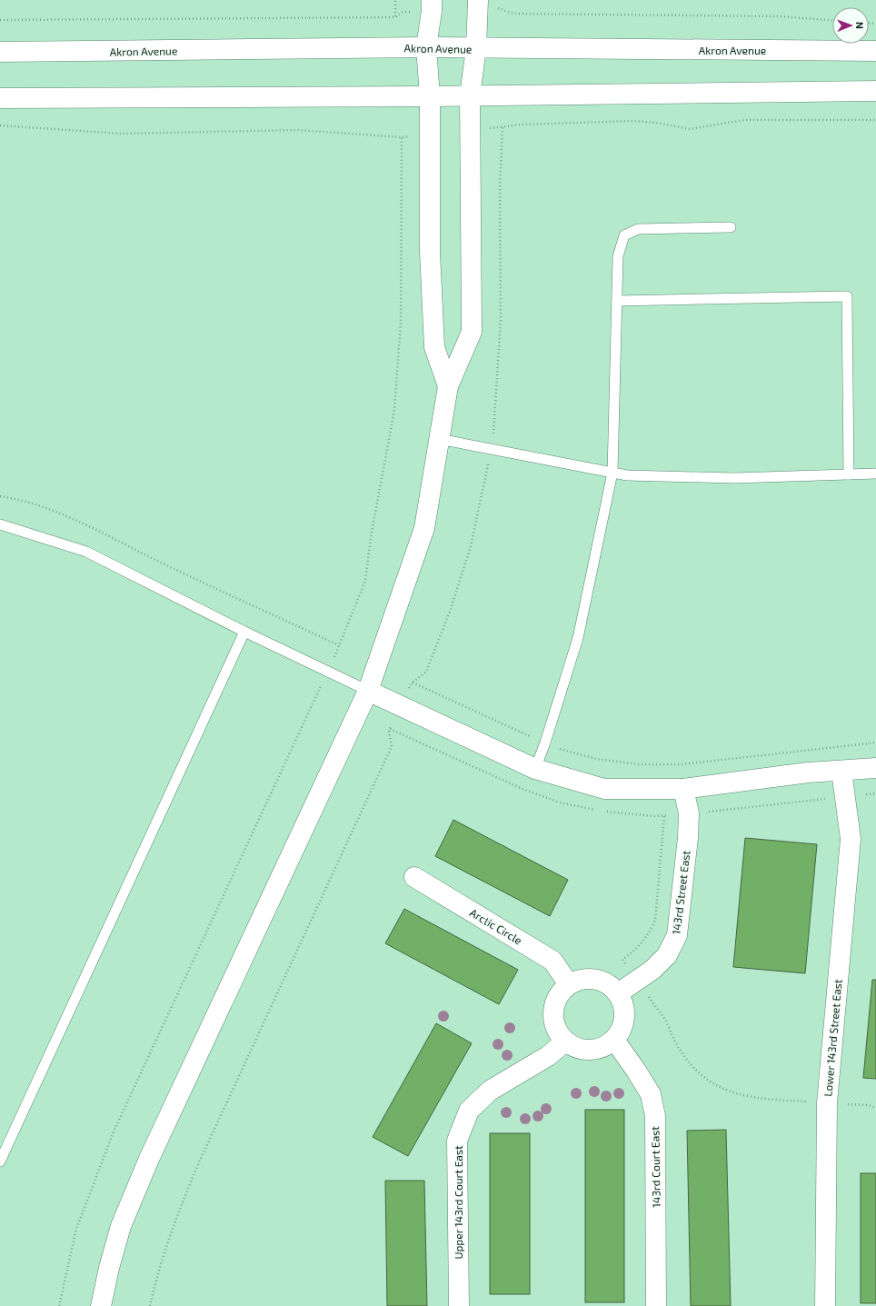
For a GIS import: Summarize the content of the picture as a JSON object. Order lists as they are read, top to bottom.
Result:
{
  "streets": {
    "street": [
      "Akron Avenue",
      "143rd Street East",
      "Arctic Circle",
      "Lower 143rd Street East",
      "143rd Court East",
      "Upper 143rd Court East"
    ]
  },
  "crossings": [
    ["143rd Street East", "Arctic Circle"],
    ["143rd Street East", "143rd Court East"],
    ["143rd Street East", "Upper 143rd Court East"],
    ["Arctic Circle", "143rd Court East"],
    ["Arctic Circle", "Upper 143rd Court East"],
    ["143rd Court East", "Upper 143rd Court East"]
  ],
  "north": "right"
}
